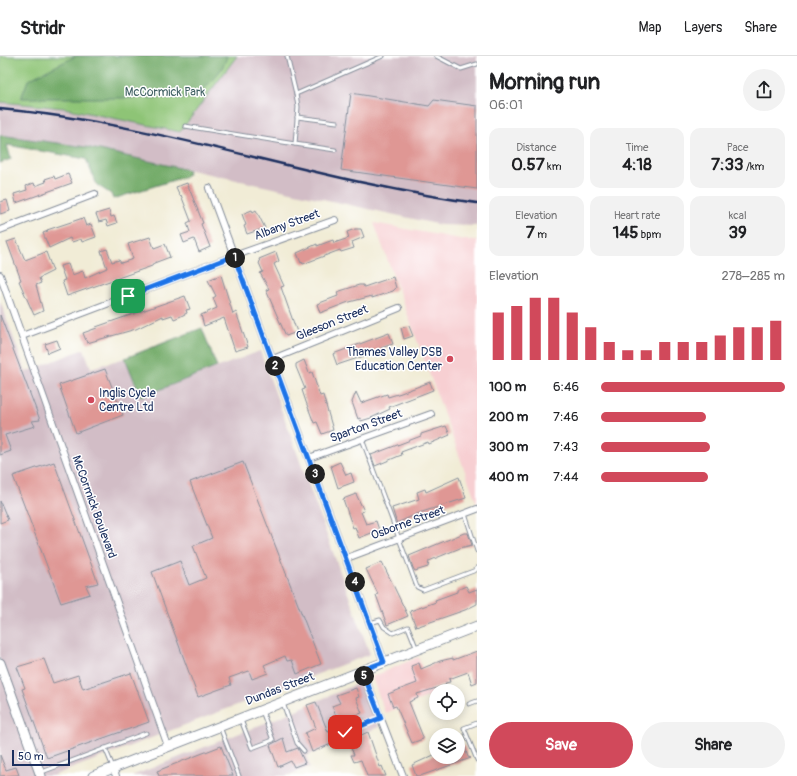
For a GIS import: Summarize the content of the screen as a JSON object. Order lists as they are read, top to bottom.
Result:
{
  "streets": {
    "main road": ["Dundas Street"],
    "street": [
      "Albany Street",
      "Gleeson Street",
      "Sparton Street",
      "McCormick Boulevard",
      "Osborne Street"
    ]
  },
  "crossings": [
    ["Albany Street", "McCormick Boulevard"],
    ["McCormick Boulevard", "Dundas Street"]
  ],
  "parks": ["McCormick Park"],
  "places": ["Thames Valley DSB Education Center", "Inglis Cycle Centre Ltd"],
  "scale_bar": "50 m",
  "page": {
    "header": "Stridr",
    "nav": ["Map", "Layers", "Share"],
    "heading": ["Morning run", "06:01"],
    "stats": [
      ["Distance", "0.57 km"],
      ["Time", "4:18"],
      ["Pace", "7:33 /km"],
      ["Elevation", "7 m"],
      ["Heart rate", "145 bpm"],
      ["kcal", "39"]
    ],
    "pins": [
      "1",
      "2",
      "3",
      "4",
      "5"
    ],
    "chart": ["Elevation", "278–285 m"],
    "list": [
      {
        "name": "100 m",
        "note": "6:46"
      },
      {
        "name": "200 m",
        "note": "7:46"
      },
      {
        "name": "300 m",
        "note": "7:43"
      },
      {
        "name": "400 m",
        "note": "7:44"
      }
    ],
    "buttons": ["Save", "Share"],
    "scale": "50 m"
  }
}
